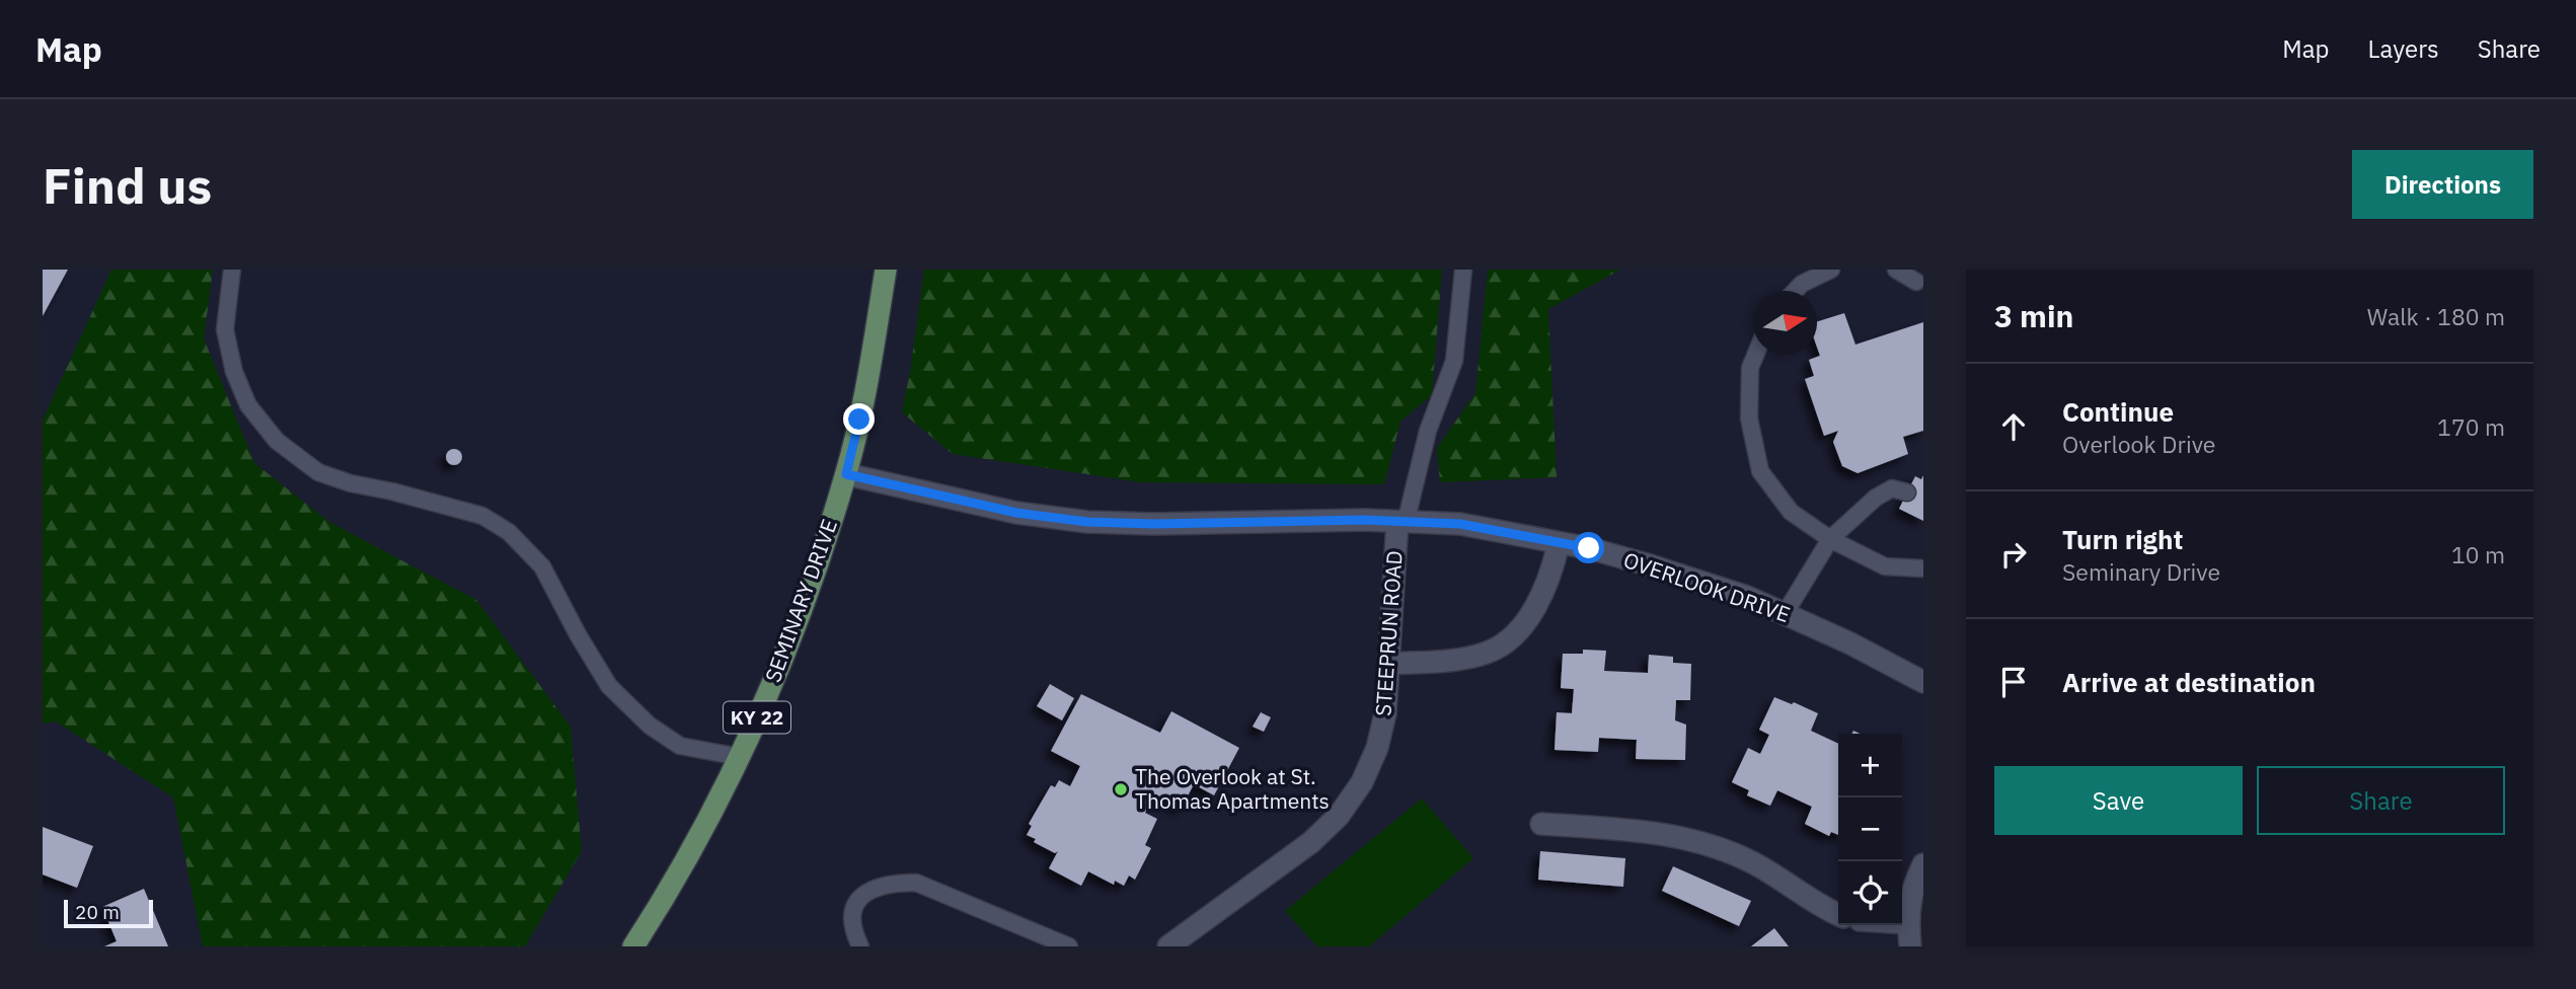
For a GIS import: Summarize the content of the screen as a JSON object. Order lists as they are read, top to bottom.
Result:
{
  "streets": {
    "main road": ["SEMINARY DRIVE", "KY 22"],
    "street": ["OVERLOOK DRIVE", "STEEPRUN ROAD"]
  },
  "crossings": [
    ["OVERLOOK DRIVE", "SEMINARY DRIVE"],
    ["OVERLOOK DRIVE", "STEEPRUN ROAD"]
  ],
  "places": ["The Overlook at St. Thomas Apartments"],
  "scale_bar": "20 m",
  "north": "right",
  "page": {
    "header": "Map",
    "nav": ["Map", "Layers", "Share"],
    "buttons": [
      "Directions",
      ["Save", "Share"]
    ],
    "title": "Find us",
    "heading": ["3 min", "Walk · 180 m"],
    "list": [
      ["Continue", "Overlook Drive", "170 m"],
      ["Turn right", "Seminary Drive", "10 m"],
      "Arrive at destination"
    ],
    "map_buttons": ["+", "−"],
    "scale": "20 m"
  }
}
